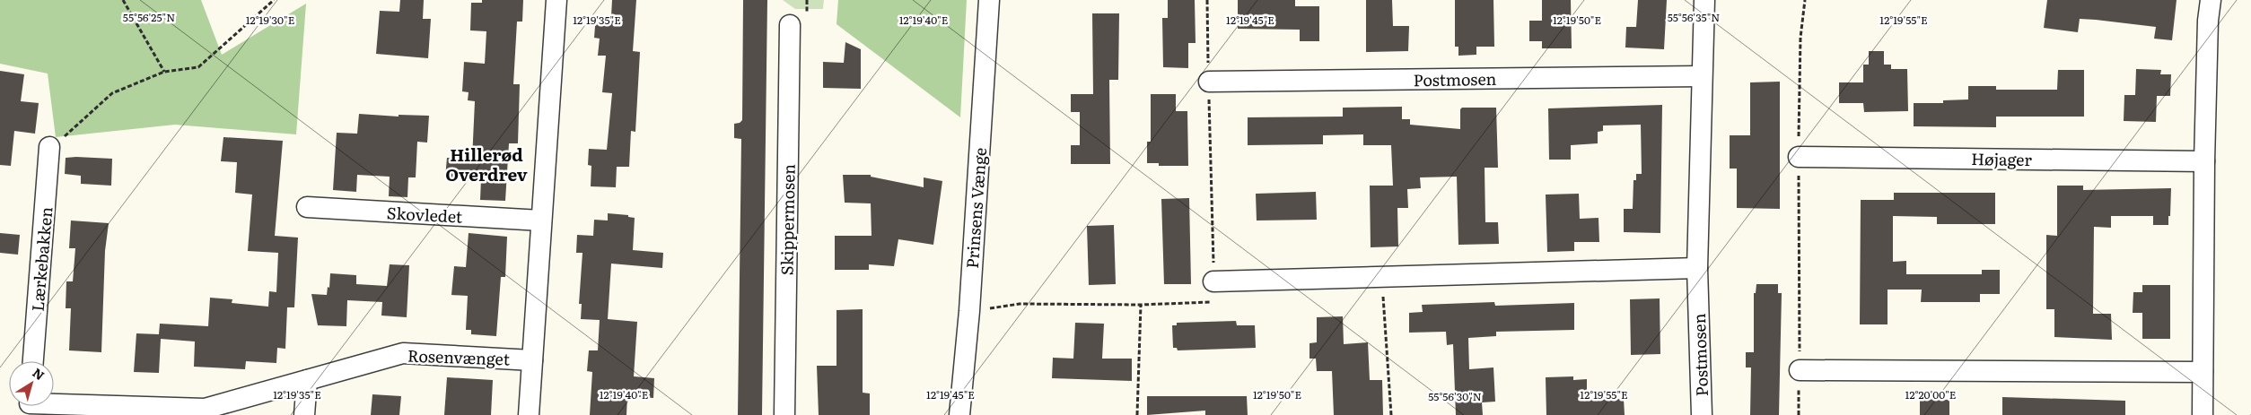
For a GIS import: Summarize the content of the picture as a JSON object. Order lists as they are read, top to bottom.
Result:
{
  "streets": {
    "street": [
      "Postmosen",
      "Højager",
      "Prinsens Vænge",
      "Skovledet",
      "Skippermosen",
      "Lærkebakken",
      "Rosenvænget"
    ]
  },
  "districts": ["Hillerød Overdrev"],
  "north": "top right",
  "coordinates": [
    "55°56'25\"N",
    "55°56'35\"N",
    "12°19'30\"E",
    "12°19'35\"E",
    "12°19'40\"E",
    "12°19'45\"E",
    "12°19'55\"E",
    "12°19'50\"E",
    "12°20'00\"E",
    "55°56'30\"N"
  ]
}
